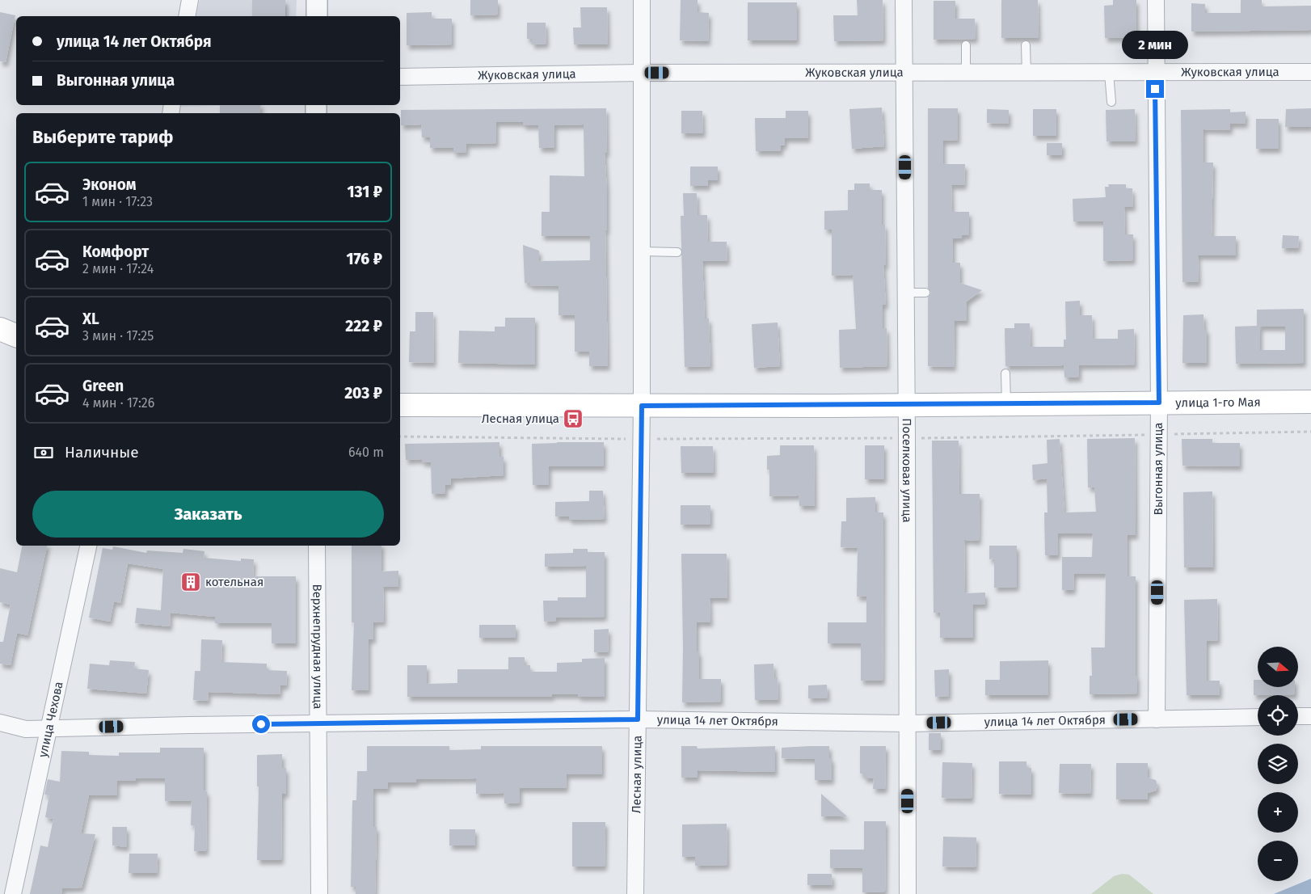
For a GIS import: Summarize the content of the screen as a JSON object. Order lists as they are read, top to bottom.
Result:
{
  "streets": {
    "main road": ["улица 1-го Мая"],
    "street": [
      "Жуковская улица",
      "Выгонная улица",
      "Поселковая улица",
      "Верхнепрудная улица",
      "улица Чехова",
      "улица 14 лет Октября",
      "Лесная улица"
    ]
  },
  "crossings": [
    ["Жуковская улица", "Выгонная улица"],
    ["Жуковская улица", "Поселковая улица"],
    ["Жуковская улица", "Лесная улица"],
    ["улица 1-го Мая", "Выгонная улица"],
    ["улица 1-го Мая", "Поселковая улица"],
    ["улица 1-го Мая", "Лесная улица"],
    ["Выгонная улица", "улица 14 лет Октября"],
    ["Поселковая улица", "улица 14 лет Октября"],
    ["Верхнепрудная улица", "улица 14 лет Октября"],
    ["улица Чехова", "улица 14 лет Октября"],
    ["улица 14 лет Октября", "Лесная улица"]
  ],
  "places": {
    "bus stop": ["Лесная улица"],
    "building": ["котельная"]
  },
  "north": "right",
  "page": {
    "banner": ["улица 14 лет Октября", "Выгонная улица"],
    "bubble": "2 мин",
    "heading": "Выберите тариф",
    "list": [
      {
        "name": "Эконом",
        "note": "1 мин · 17:23",
        "value": "131 ₽"
      },
      {
        "name": "Комфорт",
        "note": "2 мин · 17:24",
        "value": "176 ₽"
      },
      {
        "name": "XL",
        "note": "3 мин · 17:25",
        "value": "222 ₽"
      },
      {
        "name": "Green",
        "note": "4 мин · 17:26",
        "value": "203 ₽"
      }
    ],
    "pay": ["Наличные", "640 m"],
    "buttons": "Заказать",
    "map_buttons": ["+", "−"]
  }
}
